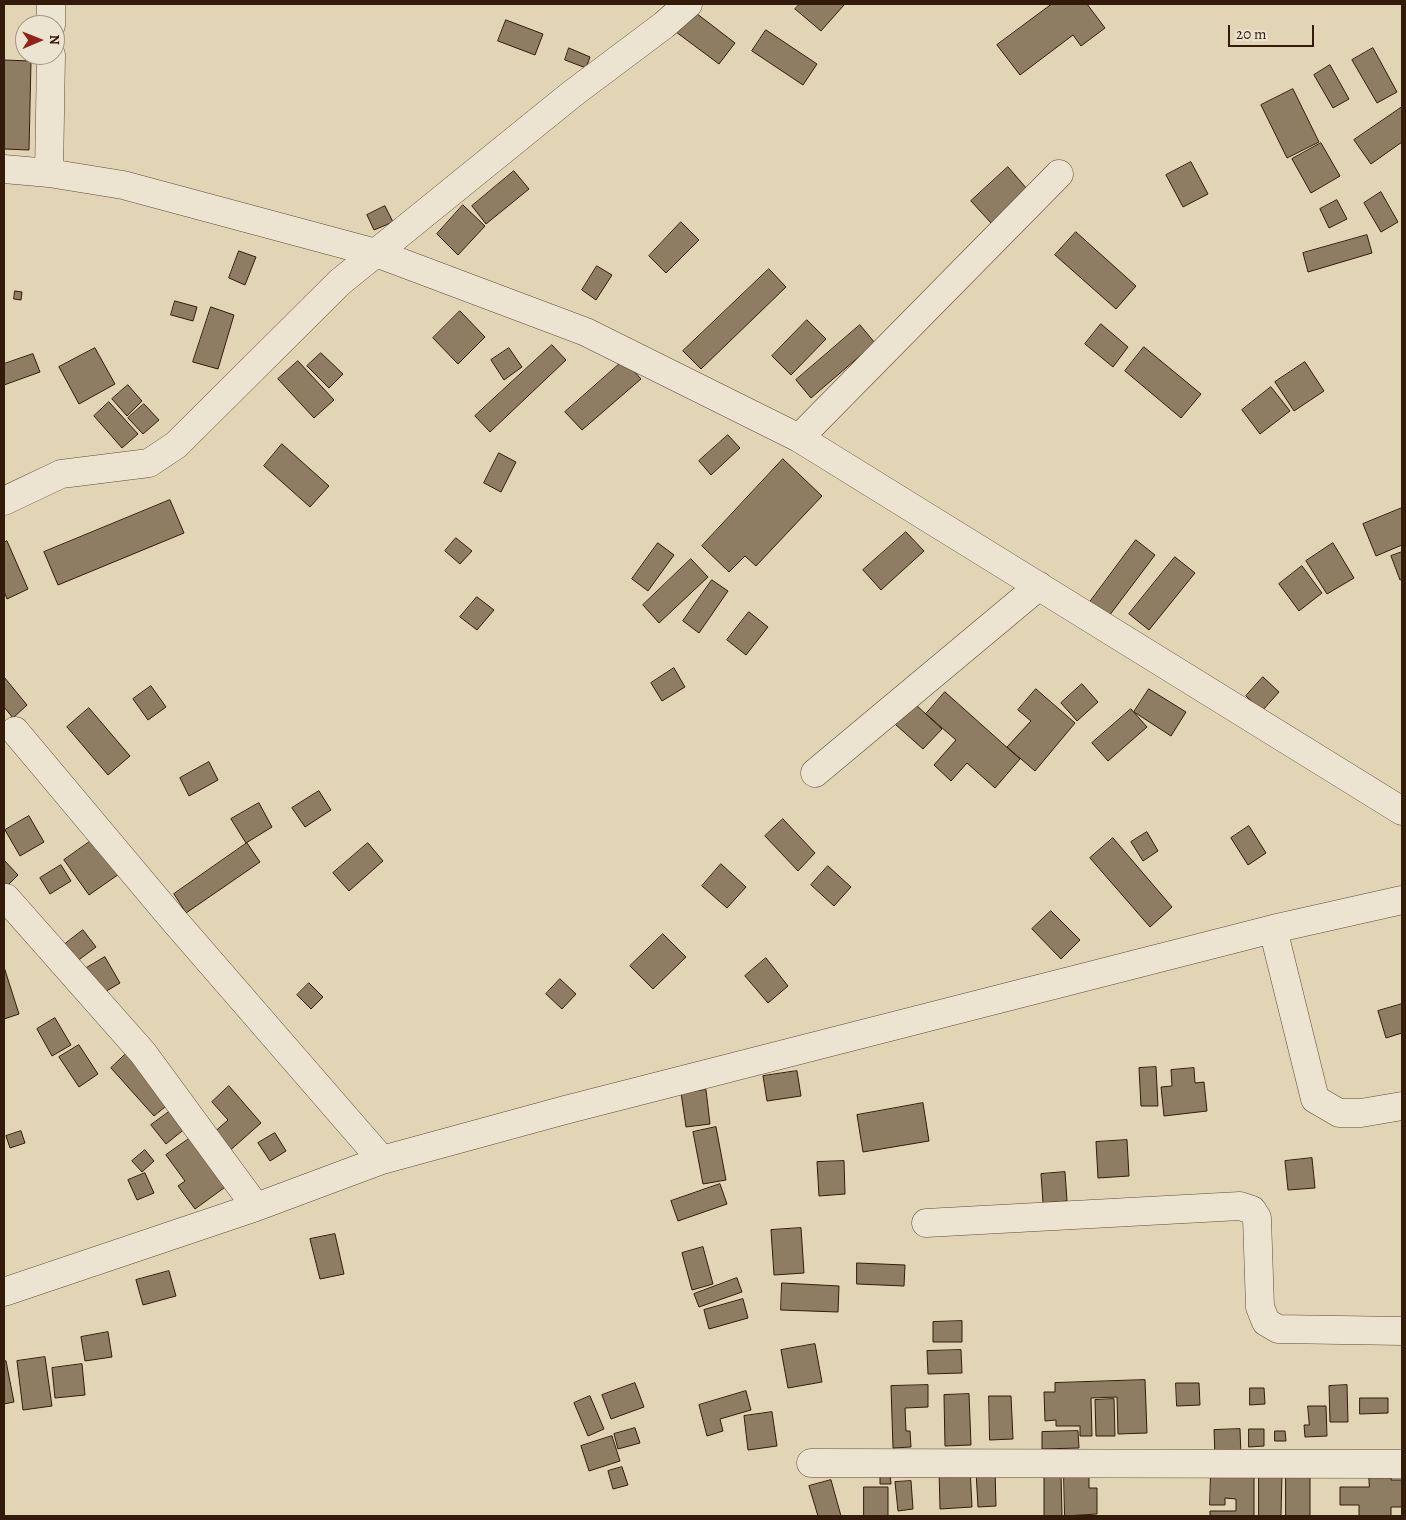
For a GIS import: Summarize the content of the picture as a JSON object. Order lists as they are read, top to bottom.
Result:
{
  "scale_bar": "20 m",
  "north": "right"
}
